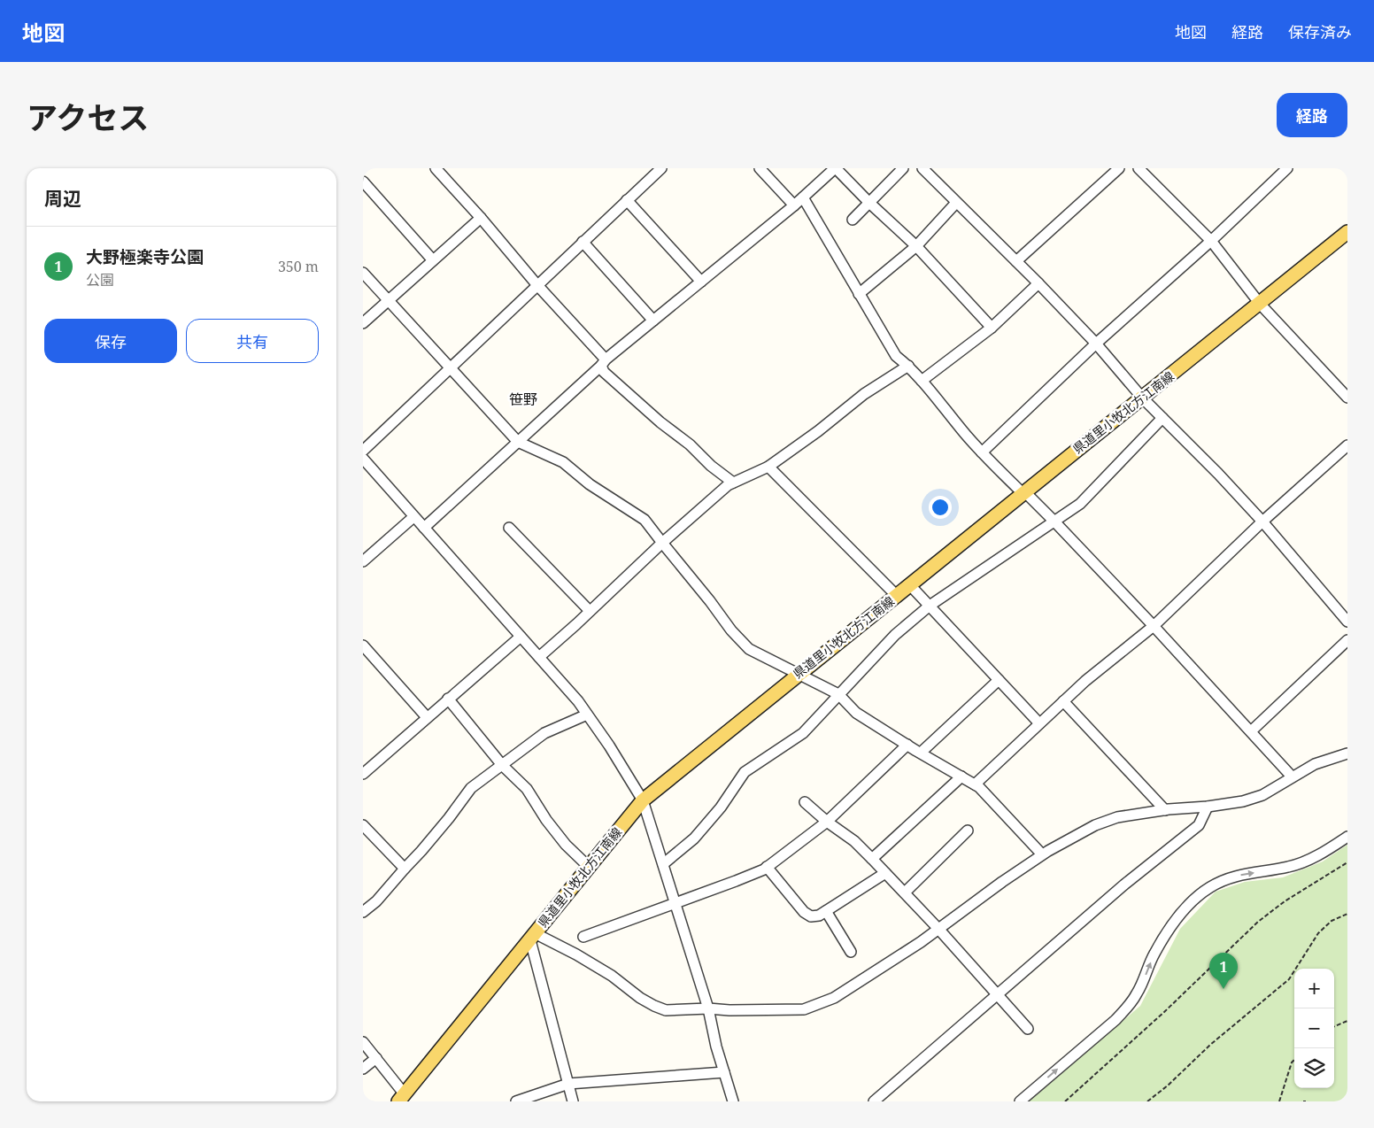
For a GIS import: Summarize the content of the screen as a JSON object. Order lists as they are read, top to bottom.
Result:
{
  "streets": {
    "main road": ["県道里小牧北方江南線"]
  },
  "districts": ["笹野"],
  "page": {
    "header": "地図",
    "nav": ["地図", "経路", "保存済み"],
    "title": "アクセス",
    "buttons": [
      "経路",
      ["保存", "共有"]
    ],
    "heading": "周辺",
    "list": [
      {
        "mark": "1",
        "name": "大野極楽寺公園",
        "note": "公園",
        "value": "350 m"
      }
    ],
    "pins": "1",
    "map_buttons": ["+", "−"]
  }
}
